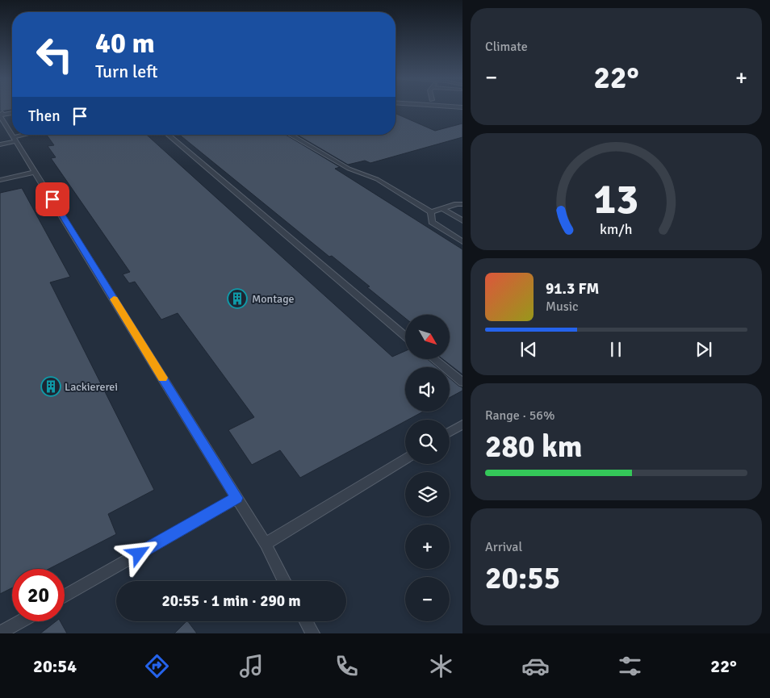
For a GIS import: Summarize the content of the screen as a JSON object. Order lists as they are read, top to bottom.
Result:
{
  "places": {
    "building": ["Montage", "Lackiererei"]
  },
  "north": "bottom right",
  "page": {
    "tile": [
      "Climate",
      ["Range · 56%", "280 km"],
      ["Arrival", "20:55"]
    ],
    "turn": ["40 m", "Turn left"],
    "heat": ["−", "22°", "+"],
    "then": "Then",
    "song": ["91.3 FM", "Music"],
    "map_buttons": ["+", "−"],
    "limit": "20",
    "trip": "20:55 · 1 min · 290 m",
    "tabs": ["20:54", "22°"],
    "gauge": ["13", "km/h"]
  }
}
